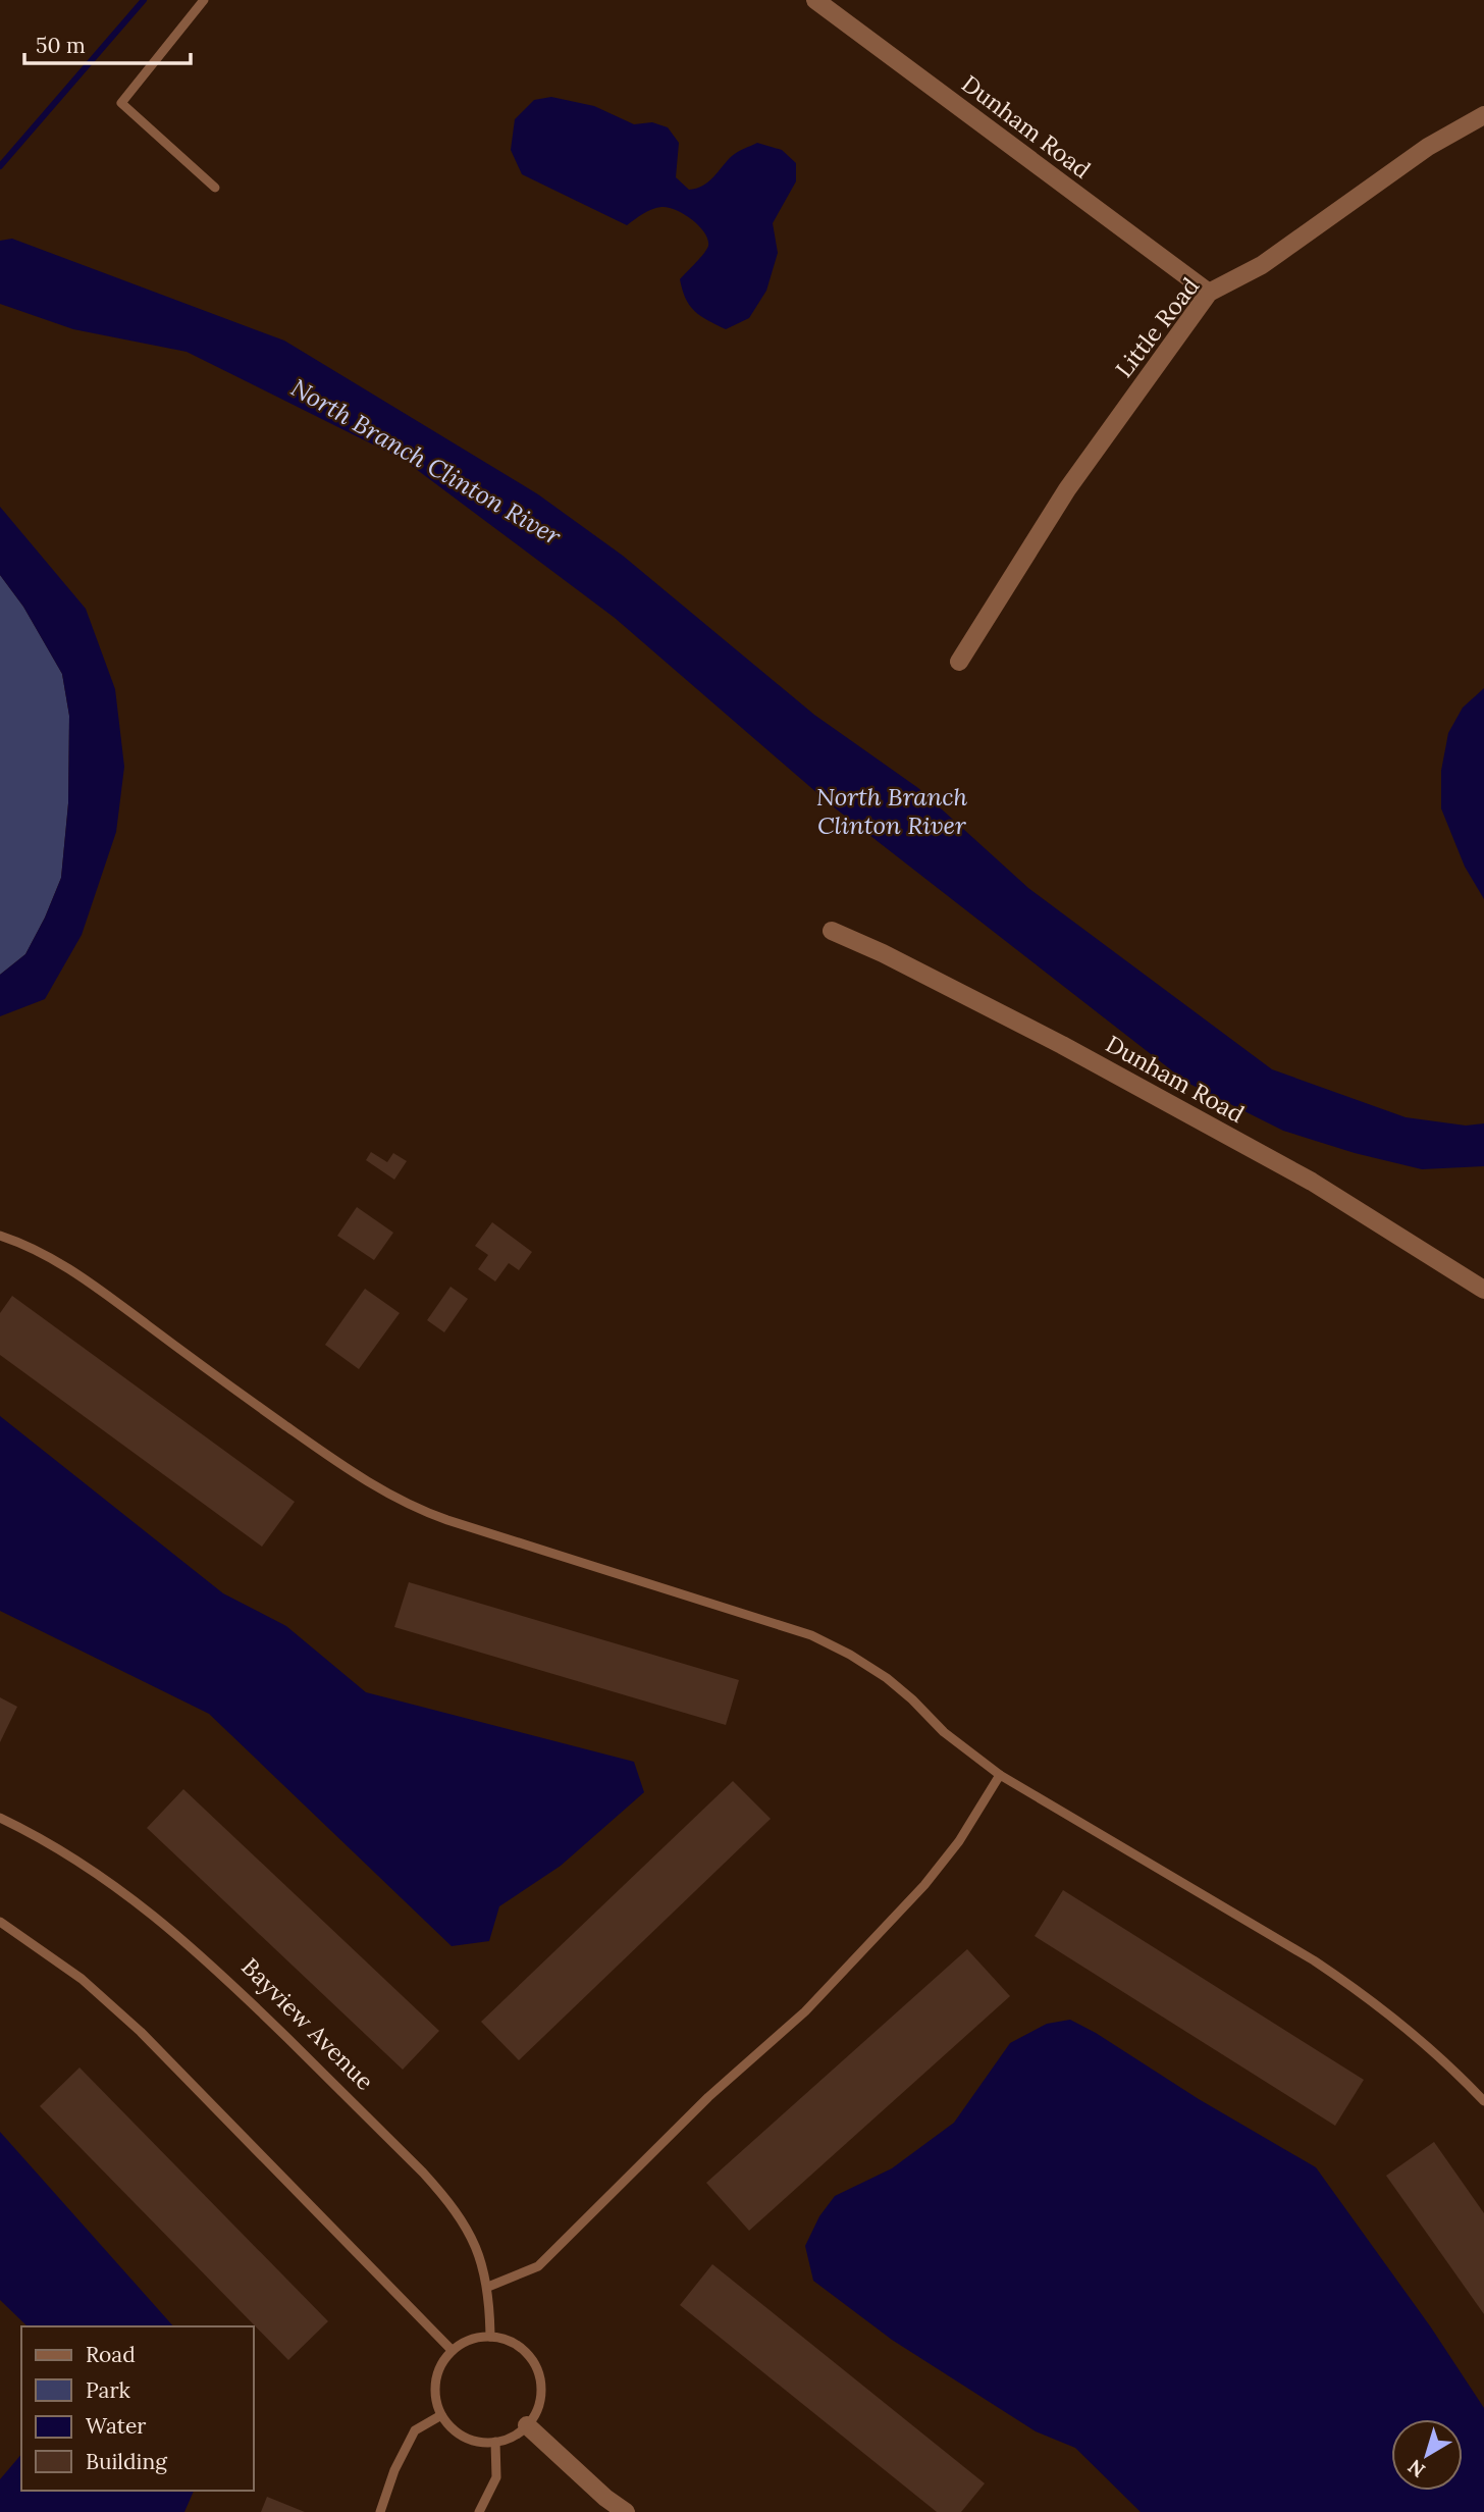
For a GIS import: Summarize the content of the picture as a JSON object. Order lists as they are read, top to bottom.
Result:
{
  "streets": {
    "street": ["Dunham Road", "Little Road"],
    "lane": ["Bayview Avenue"]
  },
  "crossings": [
    ["Dunham Road", "Little Road"]
  ],
  "water": ["North Branch Clinton River"],
  "legend": [
    "Road",
    "Park",
    "Water",
    "Building"
  ],
  "scale_bar": "50 m",
  "north": "bottom left"
}
